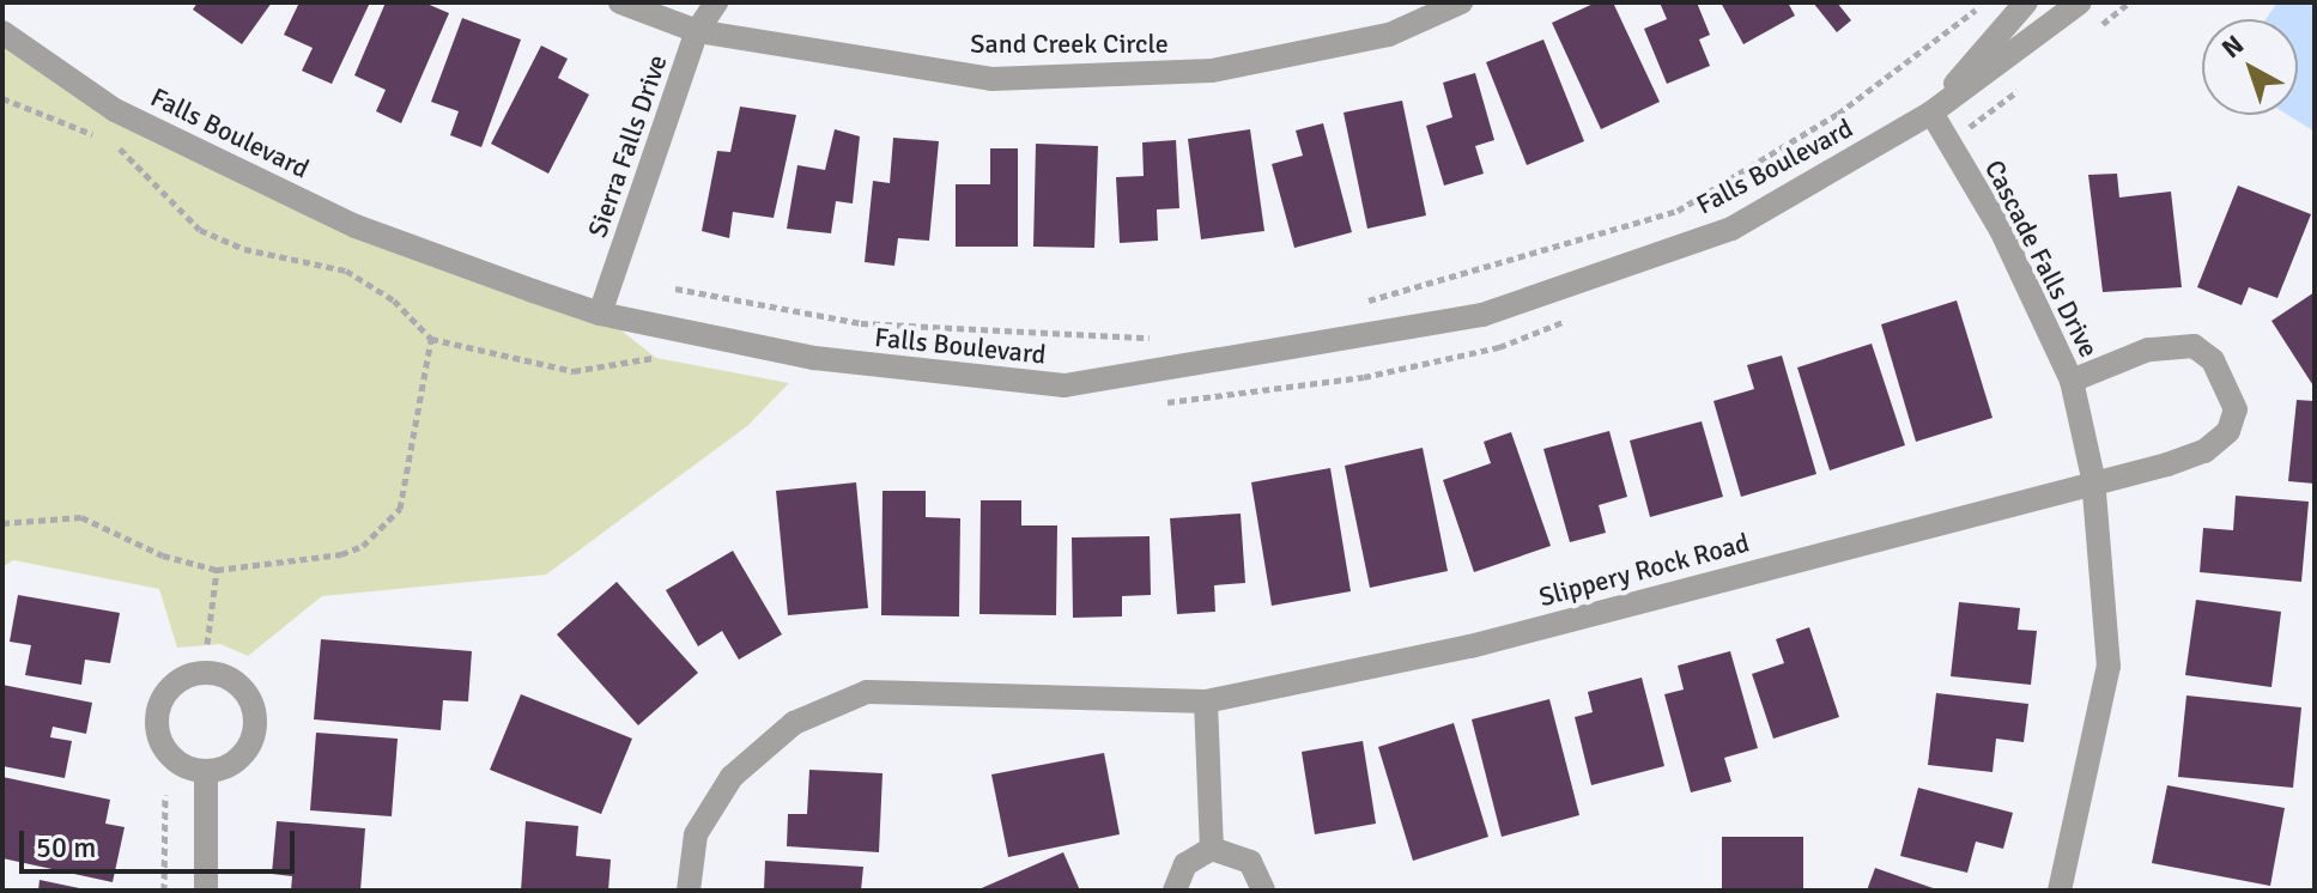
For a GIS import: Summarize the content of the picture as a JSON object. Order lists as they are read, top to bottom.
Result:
{
  "streets": {
    "street": [
      "Sand Creek Circle",
      "Falls Boulevard",
      "Sierra Falls Drive",
      "Cascade Falls Drive",
      "Slippery Rock Road"
    ]
  },
  "crossings": [
    ["Sand Creek Circle", "Sierra Falls Drive"],
    ["Falls Boulevard", "Sierra Falls Drive"],
    ["Falls Boulevard", "Cascade Falls Drive"],
    ["Cascade Falls Drive", "Slippery Rock Road"]
  ],
  "scale_bar": "50 m",
  "north": "top left"
}
